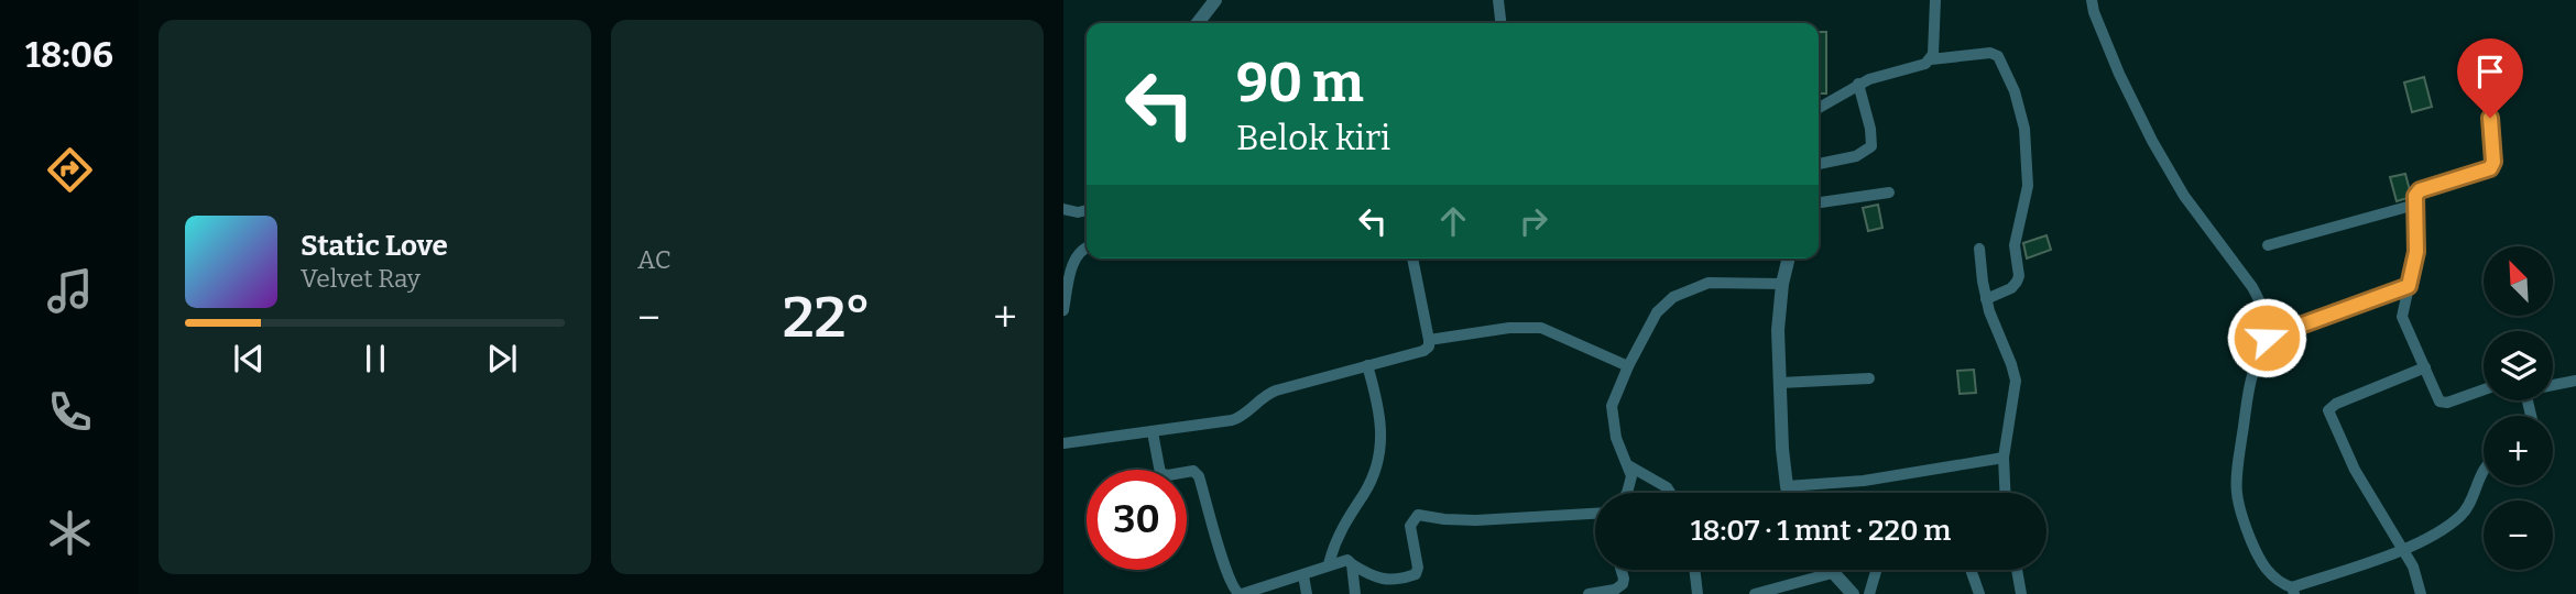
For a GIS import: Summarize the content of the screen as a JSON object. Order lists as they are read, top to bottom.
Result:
{
  "north": "top left",
  "page": {
    "tabs": "18:06",
    "tile": "AC",
    "turn": ["90 m", "Belok kiri"],
    "song": ["Static Love", "Velvet Ray"],
    "map_buttons": ["+", "−"],
    "heat": ["−", "22°", "+"],
    "limit": "30",
    "trip": "18:07 · 1 mnt · 220 m"
  }
}
